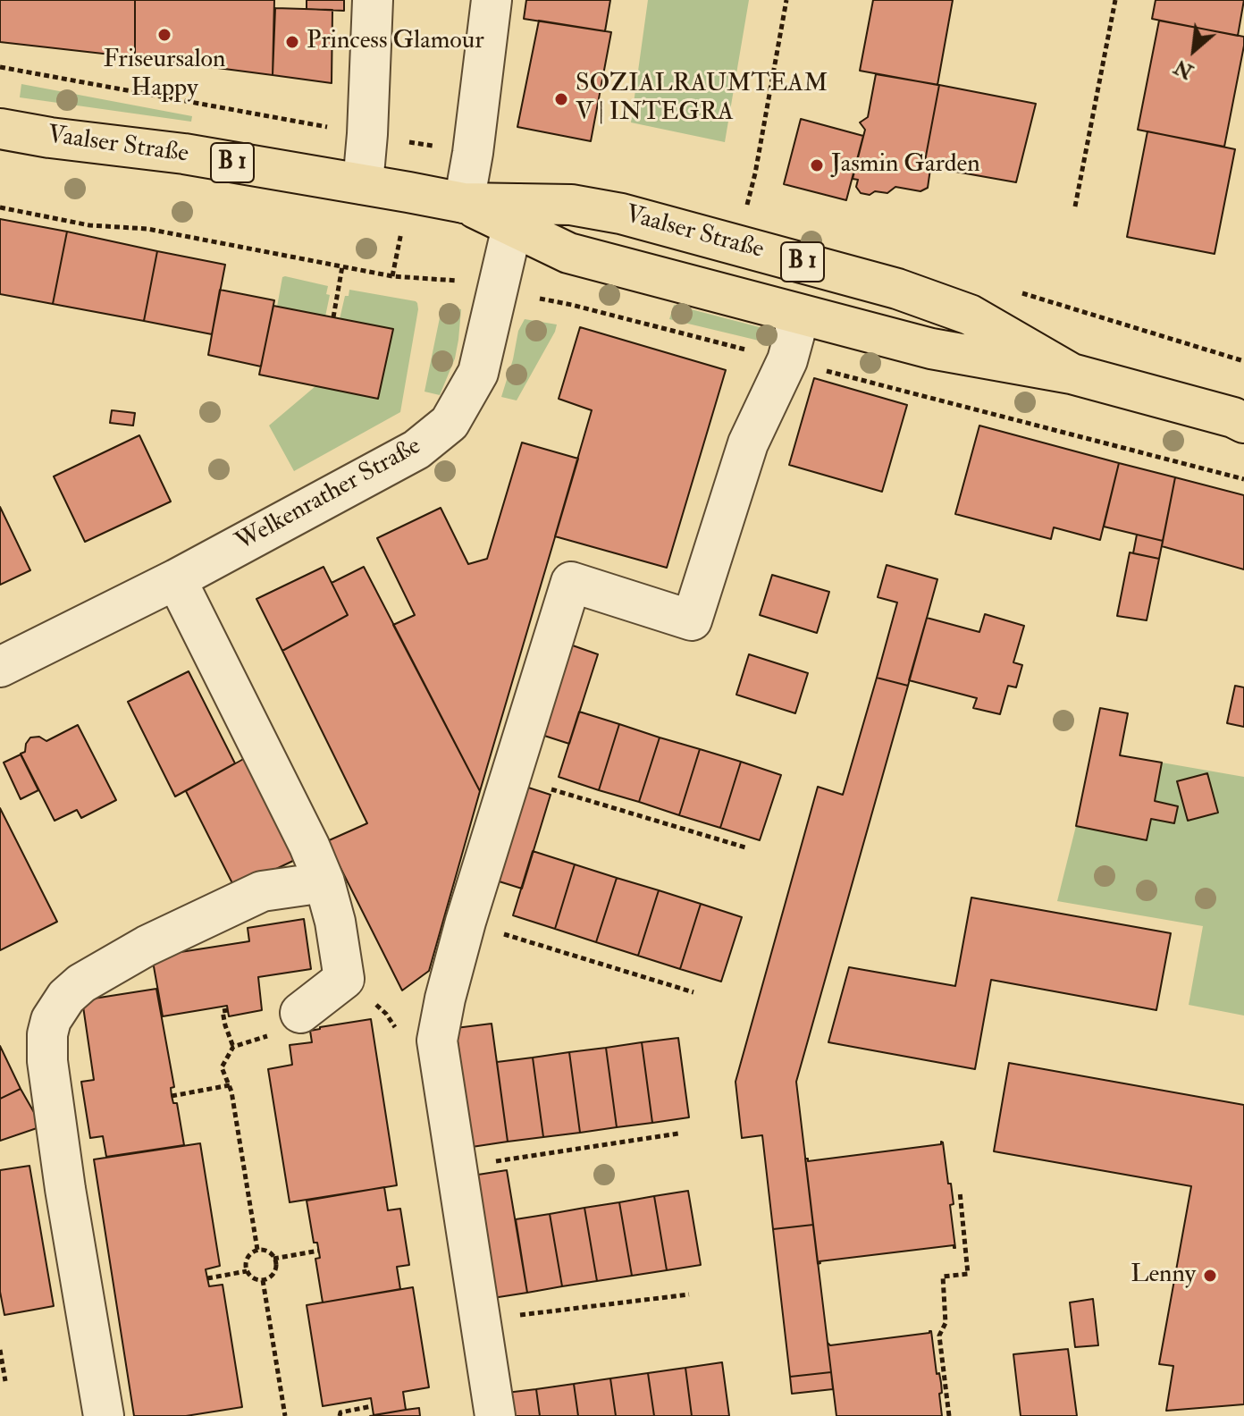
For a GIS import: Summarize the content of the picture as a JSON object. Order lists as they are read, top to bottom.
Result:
{
  "streets": {
    "main road": ["Vaalser Straße", "B 1"],
    "street": ["Welkenrather Straße"]
  },
  "crossings": [
    ["Vaalser Straße", "Welkenrather Straße"]
  ],
  "places": [
    "Friseursalon Happy",
    "Princess Glamour",
    "SOZIALRAUMTEAM V | INTEGRA",
    "Jasmin Garden",
    "Lenny"
  ],
  "north": "bottom left"
}
